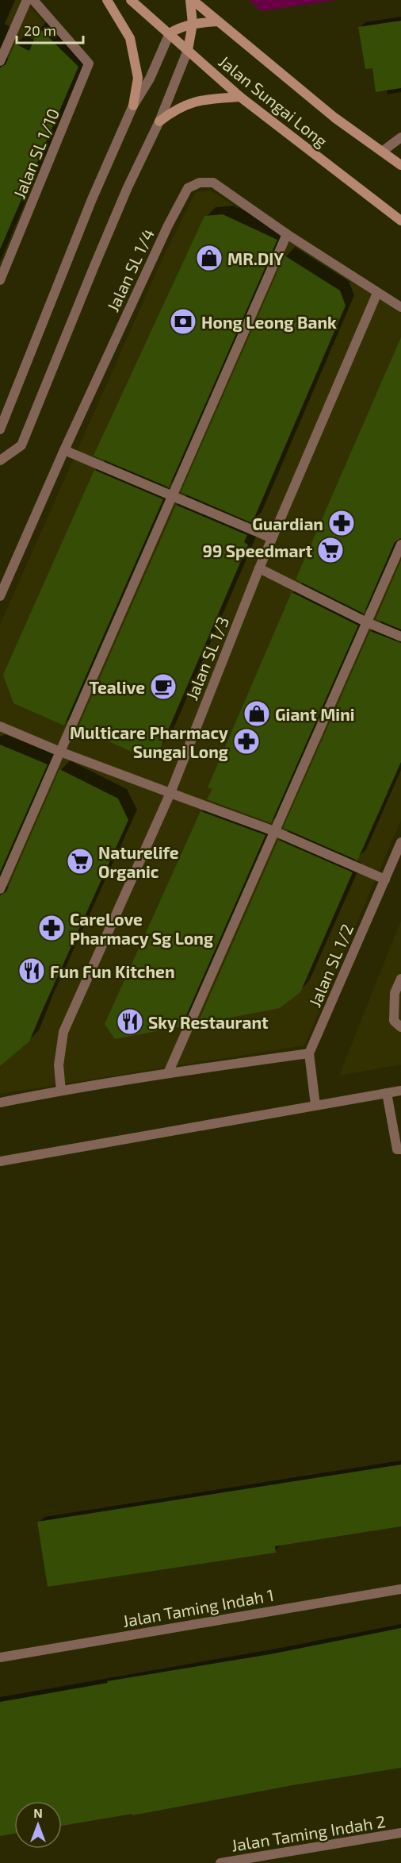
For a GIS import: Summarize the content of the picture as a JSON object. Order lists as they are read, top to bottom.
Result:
{
  "streets": {
    "street": [
      "Jalan Sungai Long",
      "Jalan SL 1/10",
      "Jalan SL 1/4",
      "Jalan SL 1/3",
      "Jalan SL 1/2",
      "Jalan Taming Indah 1",
      "Jalan Taming Indah 2"
    ]
  },
  "crossings": [
    ["Jalan SL 1/4", "Jalan SL 1/3"]
  ],
  "places": {
    "shop": ["MR.DIY", "Giant Mini"],
    "bank": ["Hong Leong Bank"],
    "pharmacy": ["Guardian", "Multicare Pharmacy Sungai Long", "CareLove Pharmacy Sg Long"],
    "supermarket": ["99 Speedmart", "Naturelife Organic"],
    "cafe": ["Tealive"],
    "restaurant": ["Fun Fun Kitchen", "Sky Restaurant"]
  },
  "scale_bar": "20 m",
  "north": "top"
}
